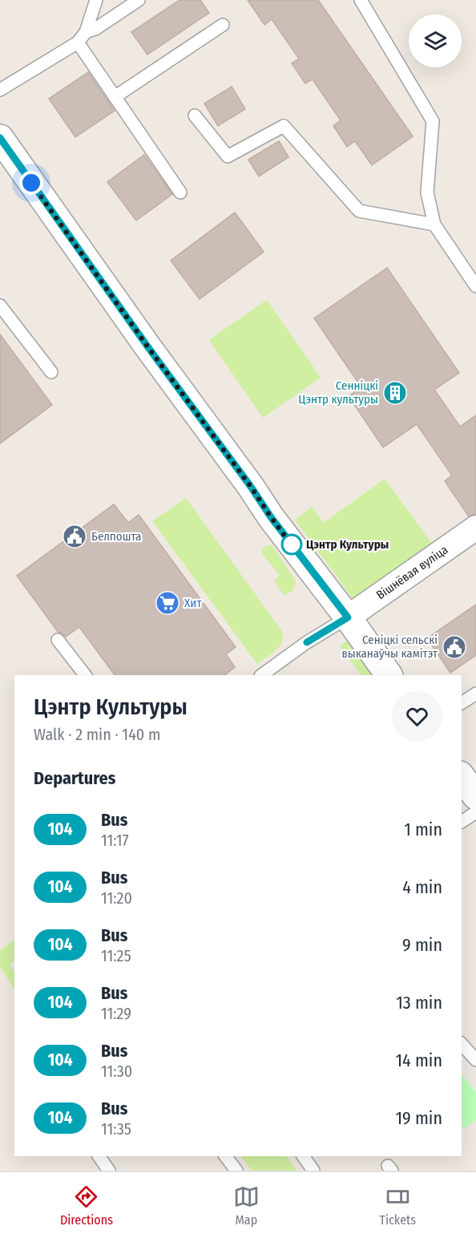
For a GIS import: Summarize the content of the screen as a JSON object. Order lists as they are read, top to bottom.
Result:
{
  "streets": {
    "street": ["Вішнёвая вуліца"]
  },
  "places": {
    "building": ["Сенніцкі Цэнтр культуры"],
    "public building": ["Белпошта", "Сеніцкі сельскі выканаўчы камітэт"],
    "other": ["Цэнтр Культуры"],
    "supermarket": ["Хит"]
  },
  "lines": ["bus line 104"],
  "page": {
    "heading": [
      ["Цэнтр Культуры", "Walk · 2 min · 140 m"],
      "Departures"
    ],
    "list": [
      {
        "mark": "104",
        "name": "Bus",
        "note": "11:17",
        "value": "1 min"
      },
      {
        "mark": "104",
        "name": "Bus",
        "note": "11:20",
        "value": "4 min"
      },
      {
        "mark": "104",
        "name": "Bus",
        "note": "11:25",
        "value": "9 min"
      },
      {
        "mark": "104",
        "name": "Bus",
        "note": "11:29",
        "value": "13 min"
      },
      {
        "mark": "104",
        "name": "Bus",
        "note": "11:30",
        "value": "14 min"
      },
      {
        "mark": "104",
        "name": "Bus",
        "note": "11:35",
        "value": "19 min"
      }
    ],
    "tabs": ["Directions", "Map", "Tickets"]
  }
}
